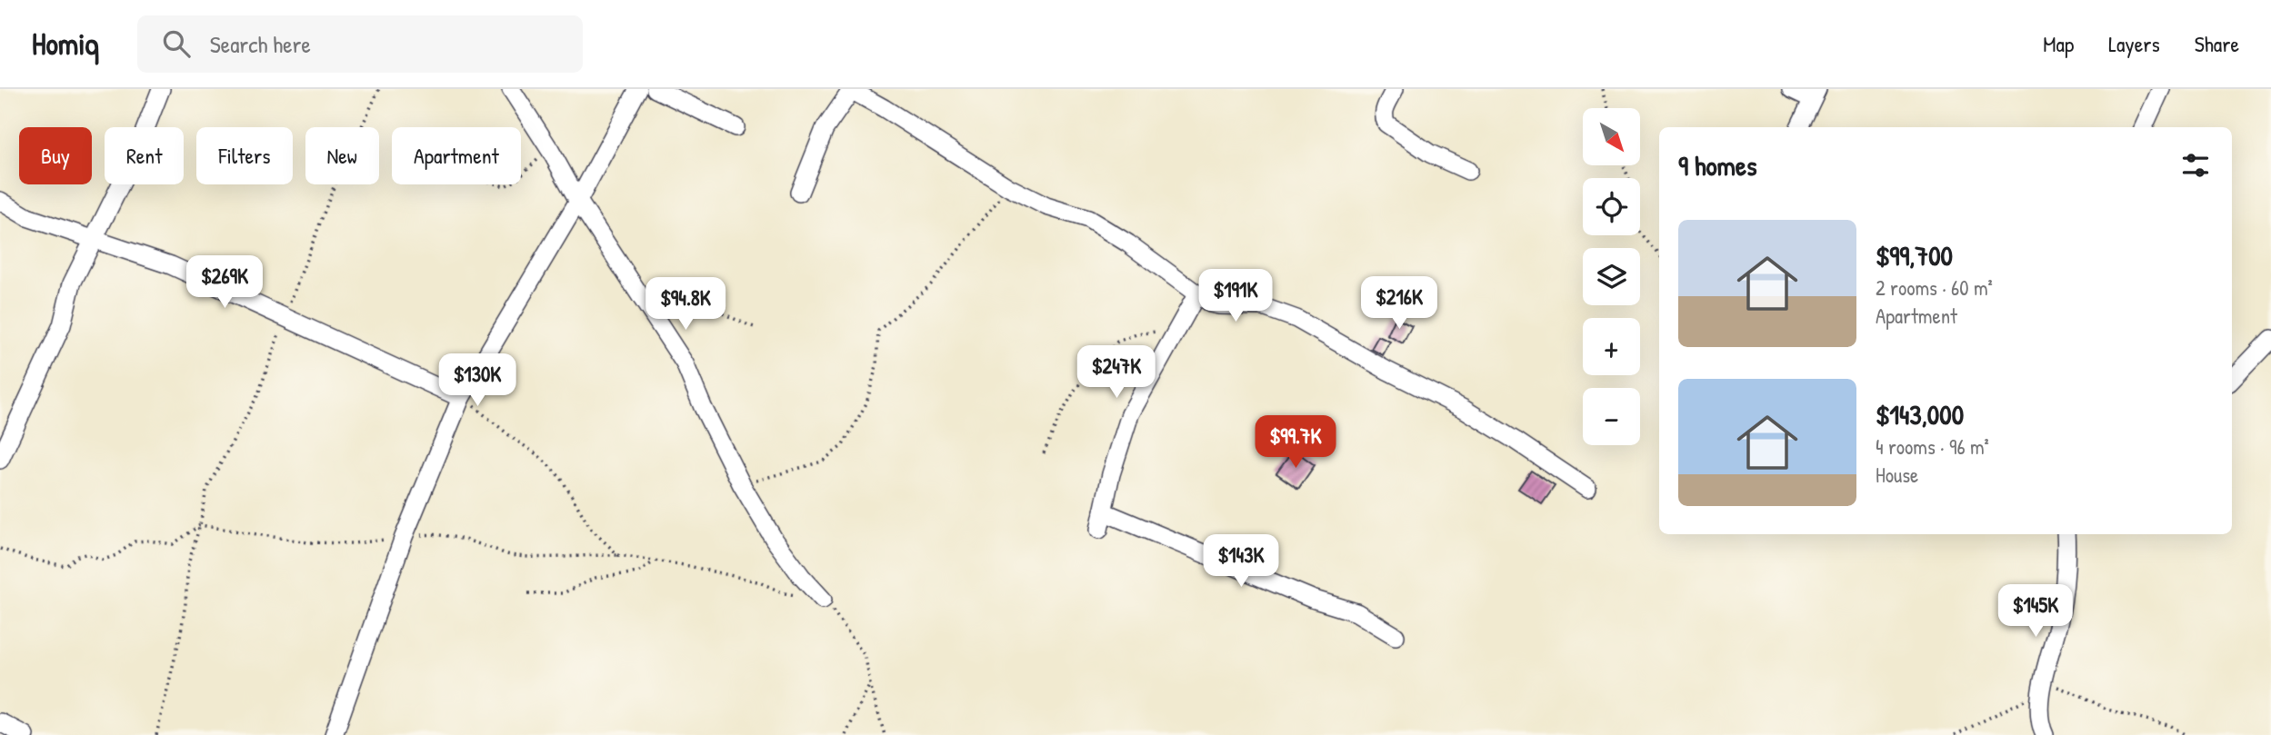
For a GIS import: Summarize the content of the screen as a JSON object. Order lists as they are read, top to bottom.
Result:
{
  "north": "bottom right",
  "page": {
    "header": "Homiq",
    "search": "Search here",
    "nav": ["Map", "Layers", "Share"],
    "map_buttons": ["+", "−"],
    "chip": [
      "Buy",
      "Rent",
      "Filters",
      "New",
      "Apartment"
    ],
    "heading": "9 homes",
    "list": [
      {
        "name": "$99,700",
        "note": "2 rooms · 60 m² · Apartment"
      },
      {
        "name": "$143,000",
        "note": "4 rooms · 96 m² · House"
      }
    ],
    "price": [
      "$269K",
      "$191K",
      "$216K",
      "$94.8K",
      "$247K",
      "$130K",
      "$99.7K",
      "$143K",
      "$145K"
    ]
  }
}
